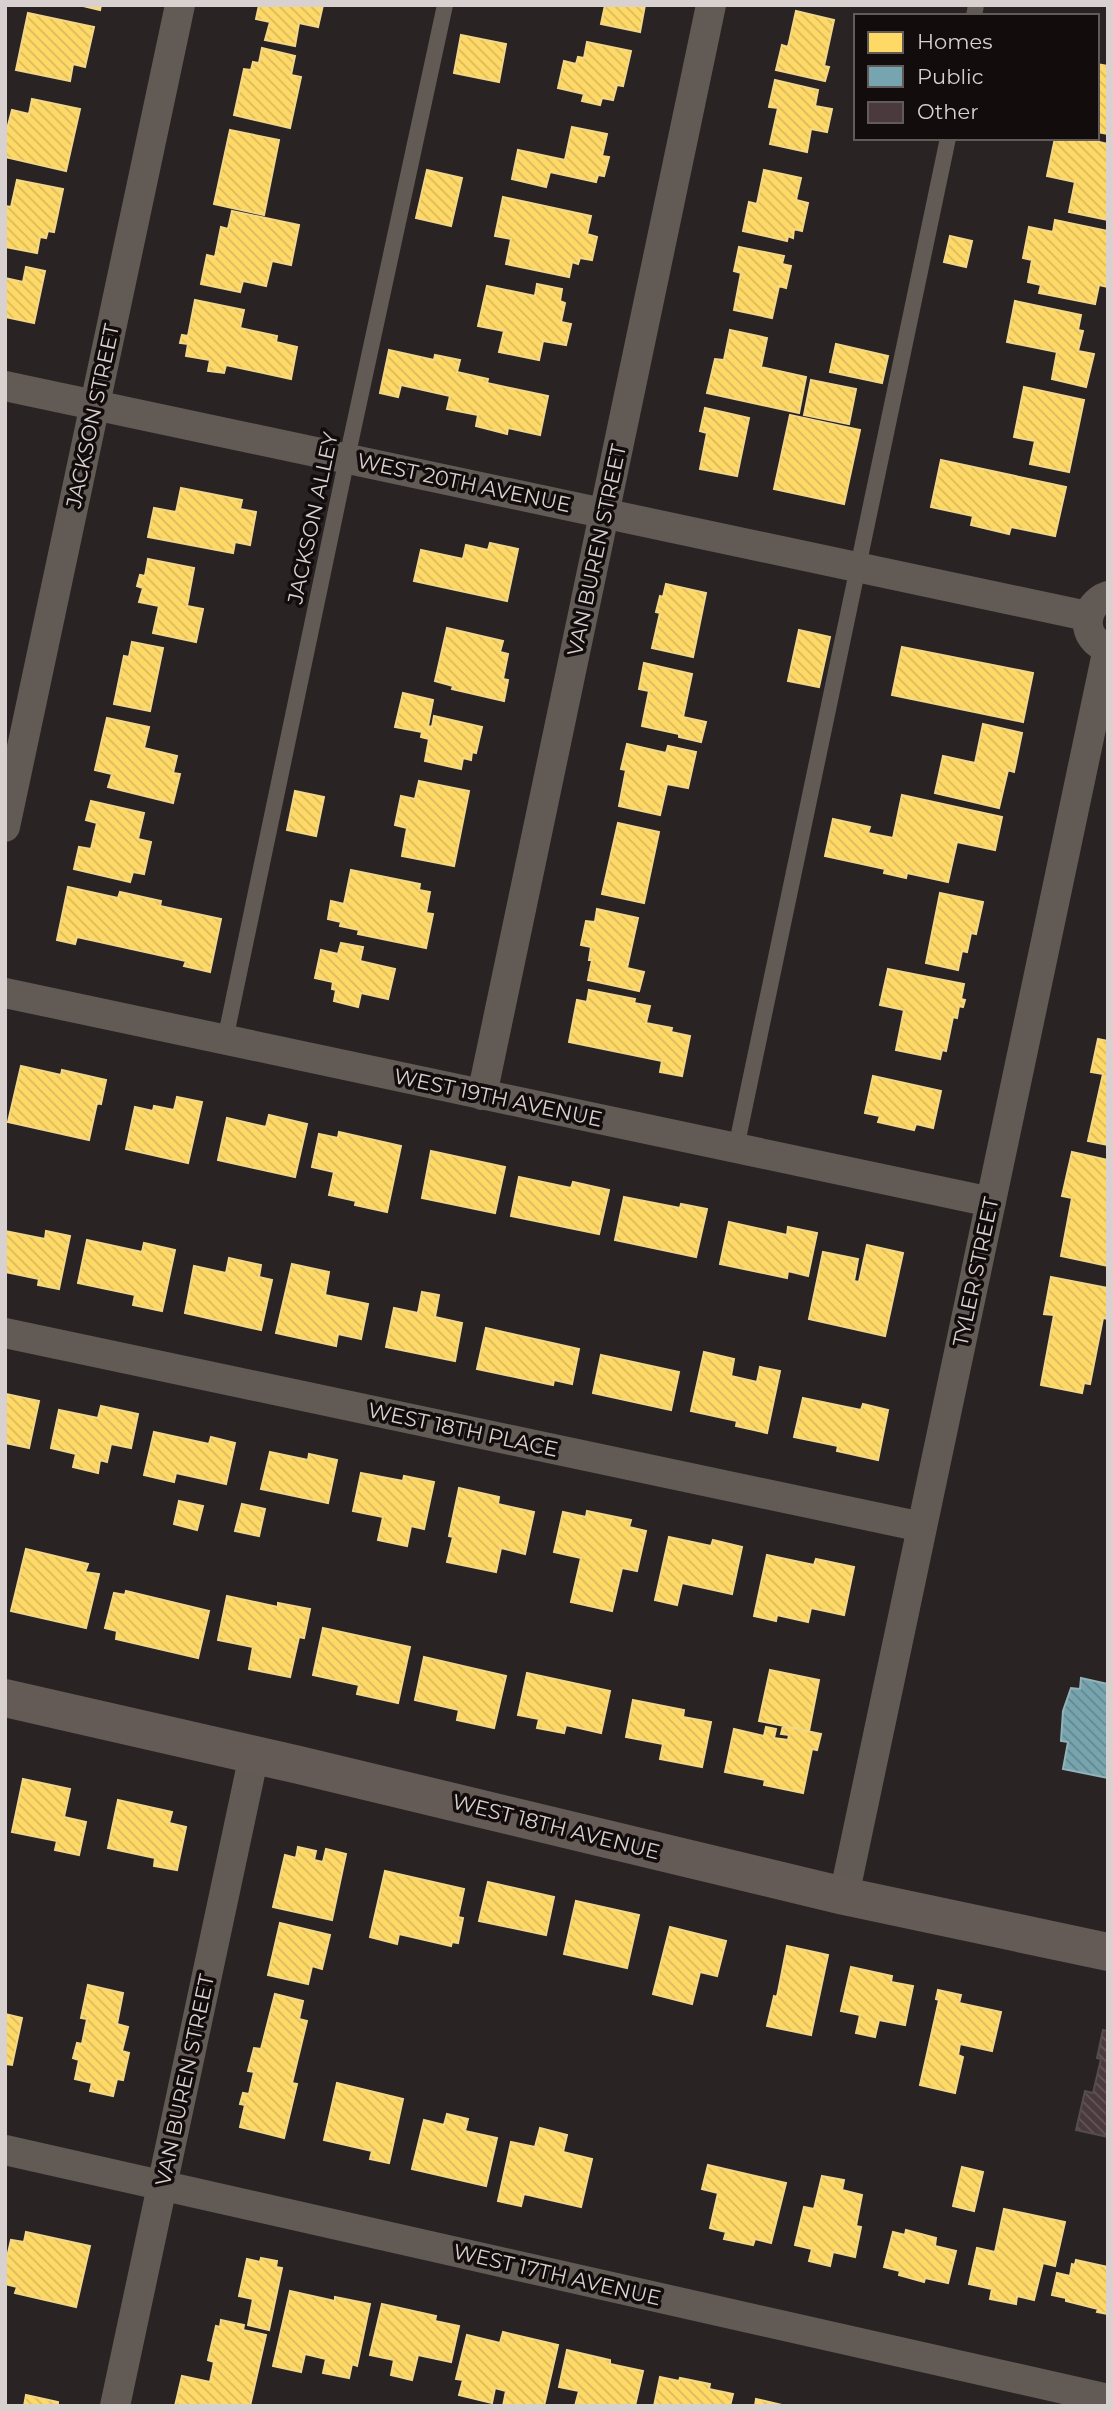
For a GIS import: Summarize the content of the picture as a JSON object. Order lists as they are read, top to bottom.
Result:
{
  "streets": {
    "main road": ["WEST 18TH AVENUE"],
    "street": [
      "JACKSON STREET",
      "WEST 20TH AVENUE",
      "VAN BUREN STREET",
      "WEST 19TH AVENUE",
      "TYLER STREET",
      "WEST 18TH PLACE",
      "WEST 17TH AVENUE"
    ],
    "lane": ["JACKSON ALLEY"]
  },
  "crossings": [
    ["JACKSON STREET", "WEST 20TH AVENUE"],
    ["WEST 20TH AVENUE", "JACKSON ALLEY"],
    ["WEST 20TH AVENUE", "VAN BUREN STREET"],
    ["JACKSON ALLEY", "WEST 19TH AVENUE"],
    ["VAN BUREN STREET", "WEST 19TH AVENUE"],
    ["VAN BUREN STREET", "WEST 18TH AVENUE"],
    ["VAN BUREN STREET", "WEST 17TH AVENUE"],
    ["WEST 19TH AVENUE", "TYLER STREET"],
    ["TYLER STREET", "WEST 18TH PLACE"],
    ["TYLER STREET", "WEST 18TH AVENUE"]
  ],
  "legend": ["Homes", "Public", "Other"]
}
